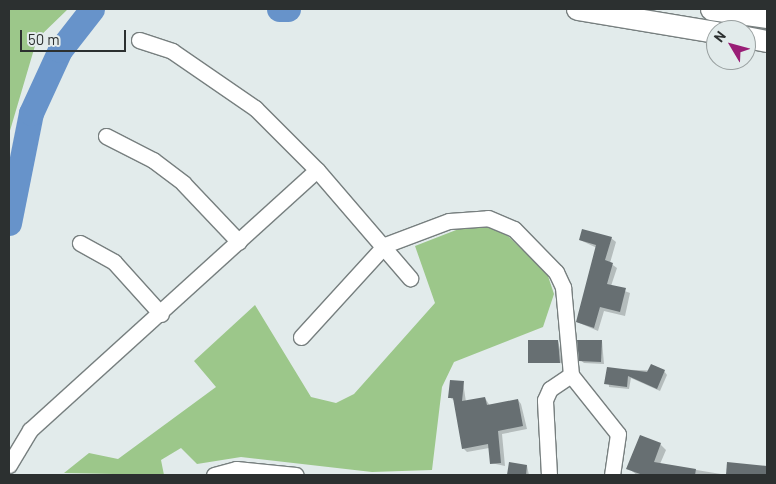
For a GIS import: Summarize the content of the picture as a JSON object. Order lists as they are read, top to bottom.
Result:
{
  "scale_bar": "50 m",
  "north": "top left"
}
